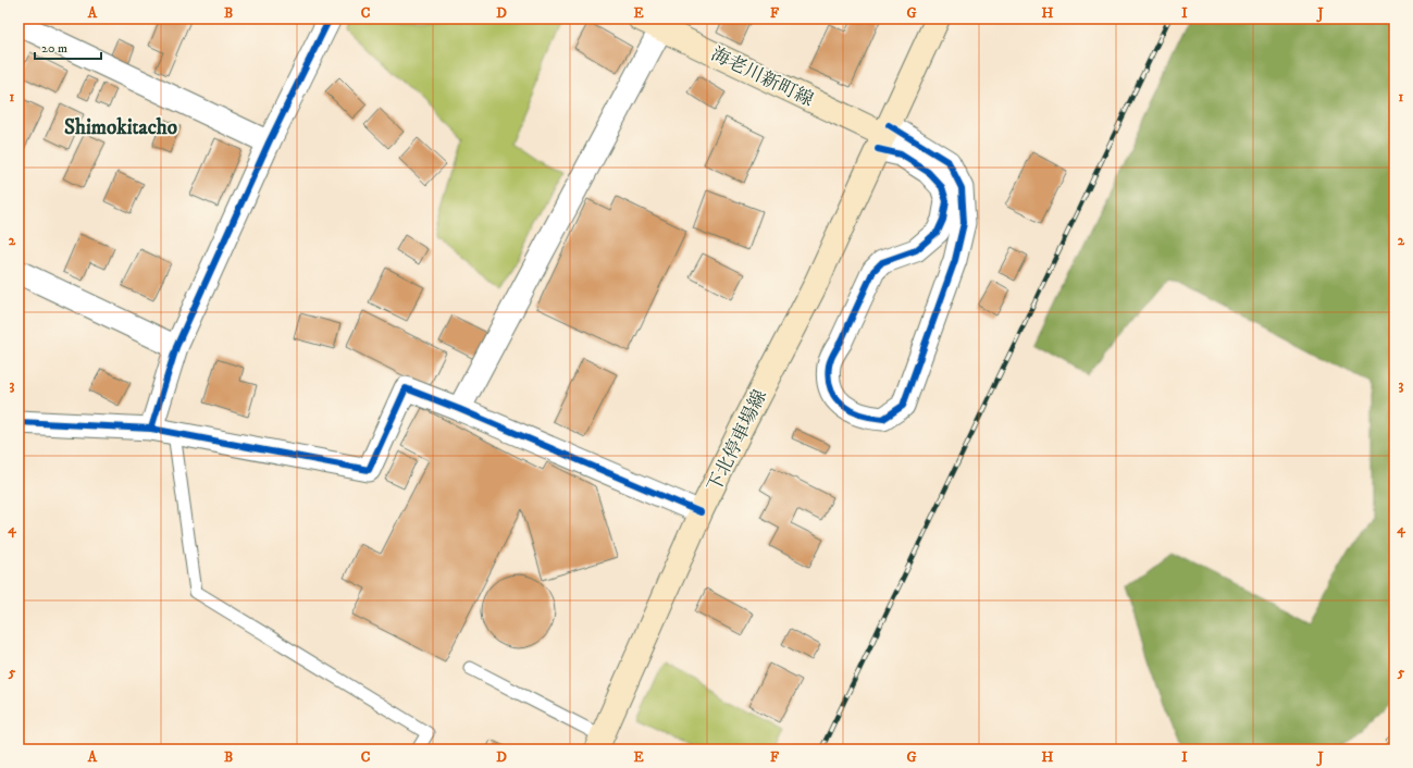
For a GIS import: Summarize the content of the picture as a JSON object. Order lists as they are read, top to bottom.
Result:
{
  "streets": {
    "main road": ["海老川新町線", "下北停車場線"]
  },
  "crossings": [
    ["海老川新町線", "下北停車場線"]
  ],
  "districts": ["Shimokitacho"],
  "scale_bar": "20 m",
  "grid": {
    "columns": [
      "A",
      "B",
      "C",
      "D",
      "E",
      "F",
      "G",
      "H",
      "I",
      "J"
    ],
    "rows": [
      "1",
      "2",
      "3",
      "4",
      "5"
    ]
  }
}
